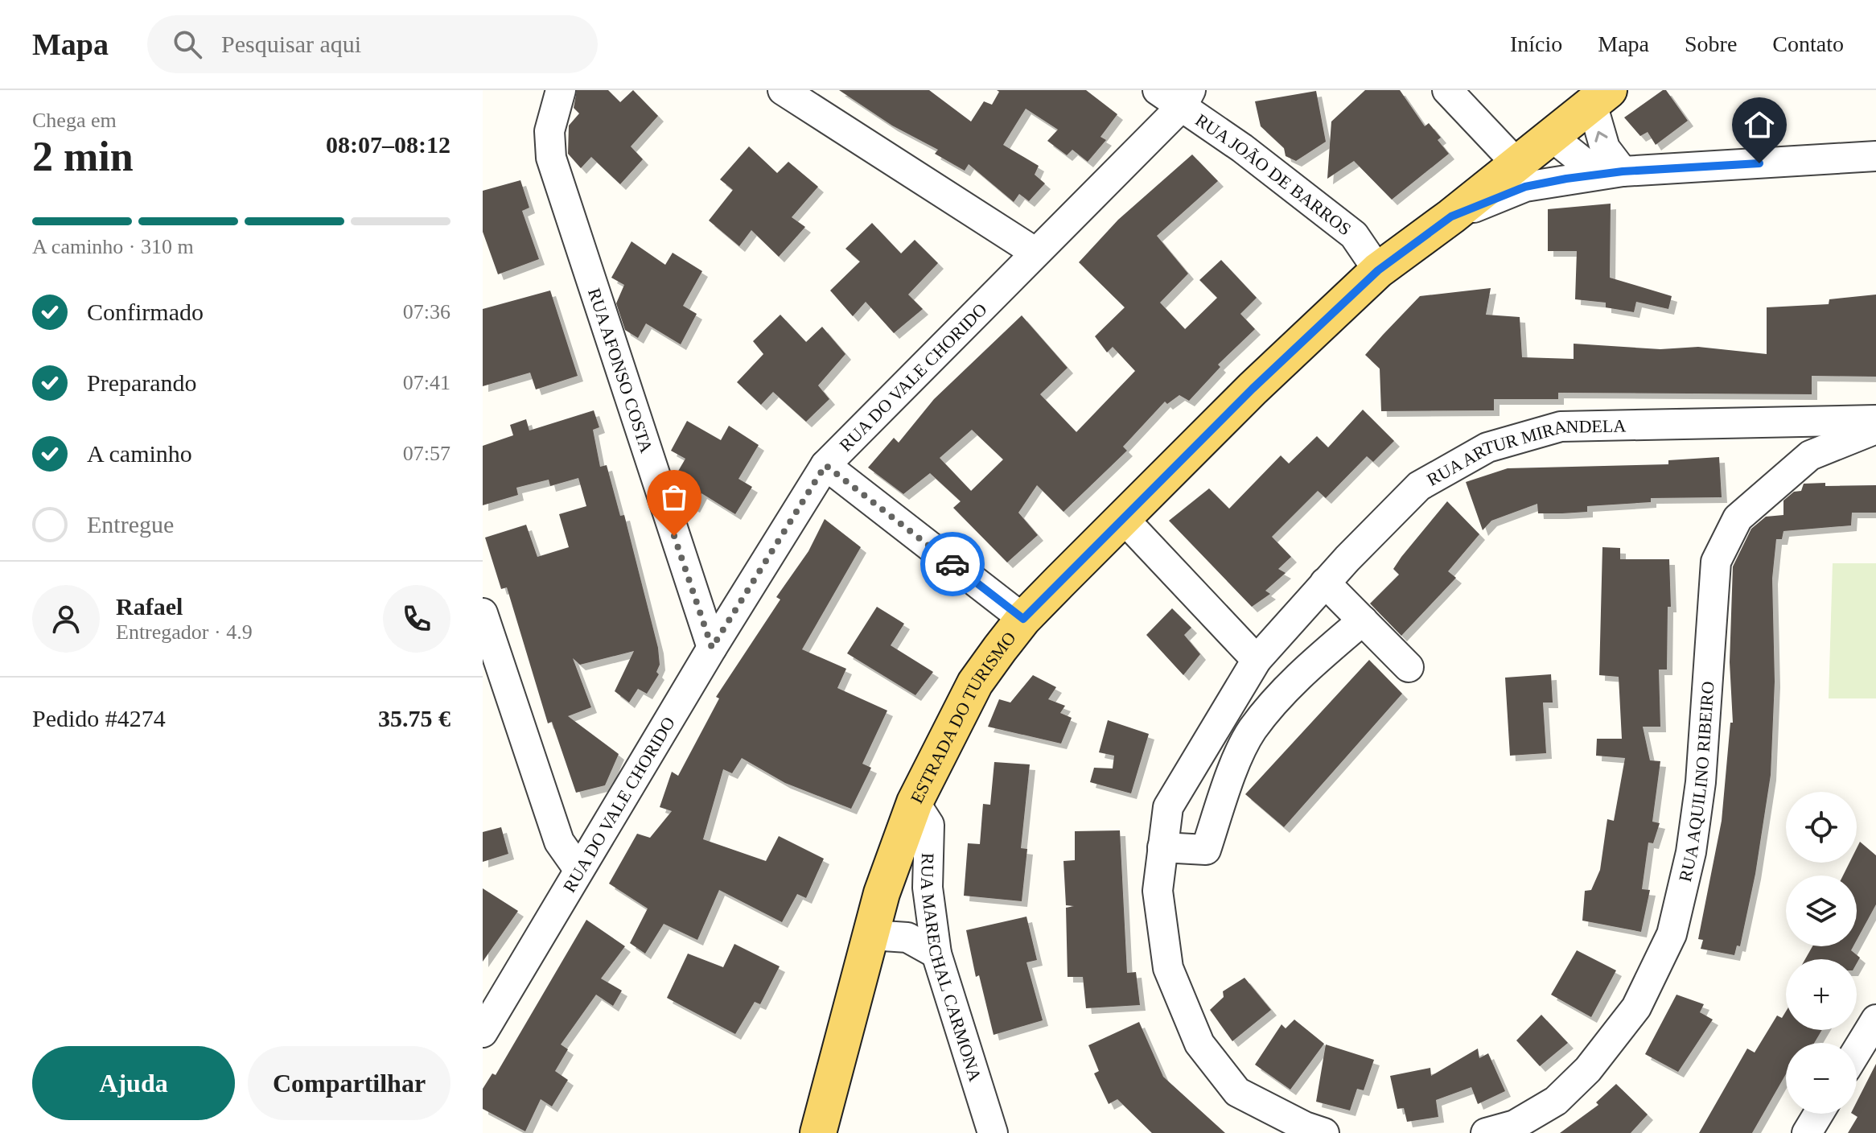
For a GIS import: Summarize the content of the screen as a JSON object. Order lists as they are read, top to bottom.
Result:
{
  "streets": {
    "main road": ["ESTRADA DO TURISMO"],
    "street": [
      "RUA JOÃO DE BARROS",
      "RUA AFONSO COSTA",
      "RUA DO VALE CHORIDO",
      "RUA ARTUR MIRANDELA",
      "RUA AQUILINO RIBEIRO",
      "RUA MARECHAL CARMONA"
    ]
  },
  "crossings": [
    ["RUA JOÃO DE BARROS", "RUA DO VALE CHORIDO"],
    ["RUA JOÃO DE BARROS", "ESTRADA DO TURISMO"],
    ["RUA AFONSO COSTA", "RUA DO VALE CHORIDO"],
    ["ESTRADA DO TURISMO", "RUA MARECHAL CARMONA"]
  ],
  "page": {
    "header": "Mapa",
    "search": "Pesquisar aqui",
    "nav": [
      "Início",
      "Mapa",
      "Sobre",
      "Contato"
    ],
    "heading": ["2 min", "Chega em", "08:07–08:12"],
    "panel": [
      "Rafael",
      "Entregador · 4.9",
      "Pedido #4274",
      "35.75 €"
    ],
    "bar": "A caminho · 310 m",
    "list": [
      ["Confirmado", "07:36"],
      ["Preparando", "07:41"],
      ["A caminho", "07:57"],
      "Entregue"
    ],
    "map_buttons": ["+", "−"],
    "buttons": ["Ajuda", "Compartilhar"]
  }
}
